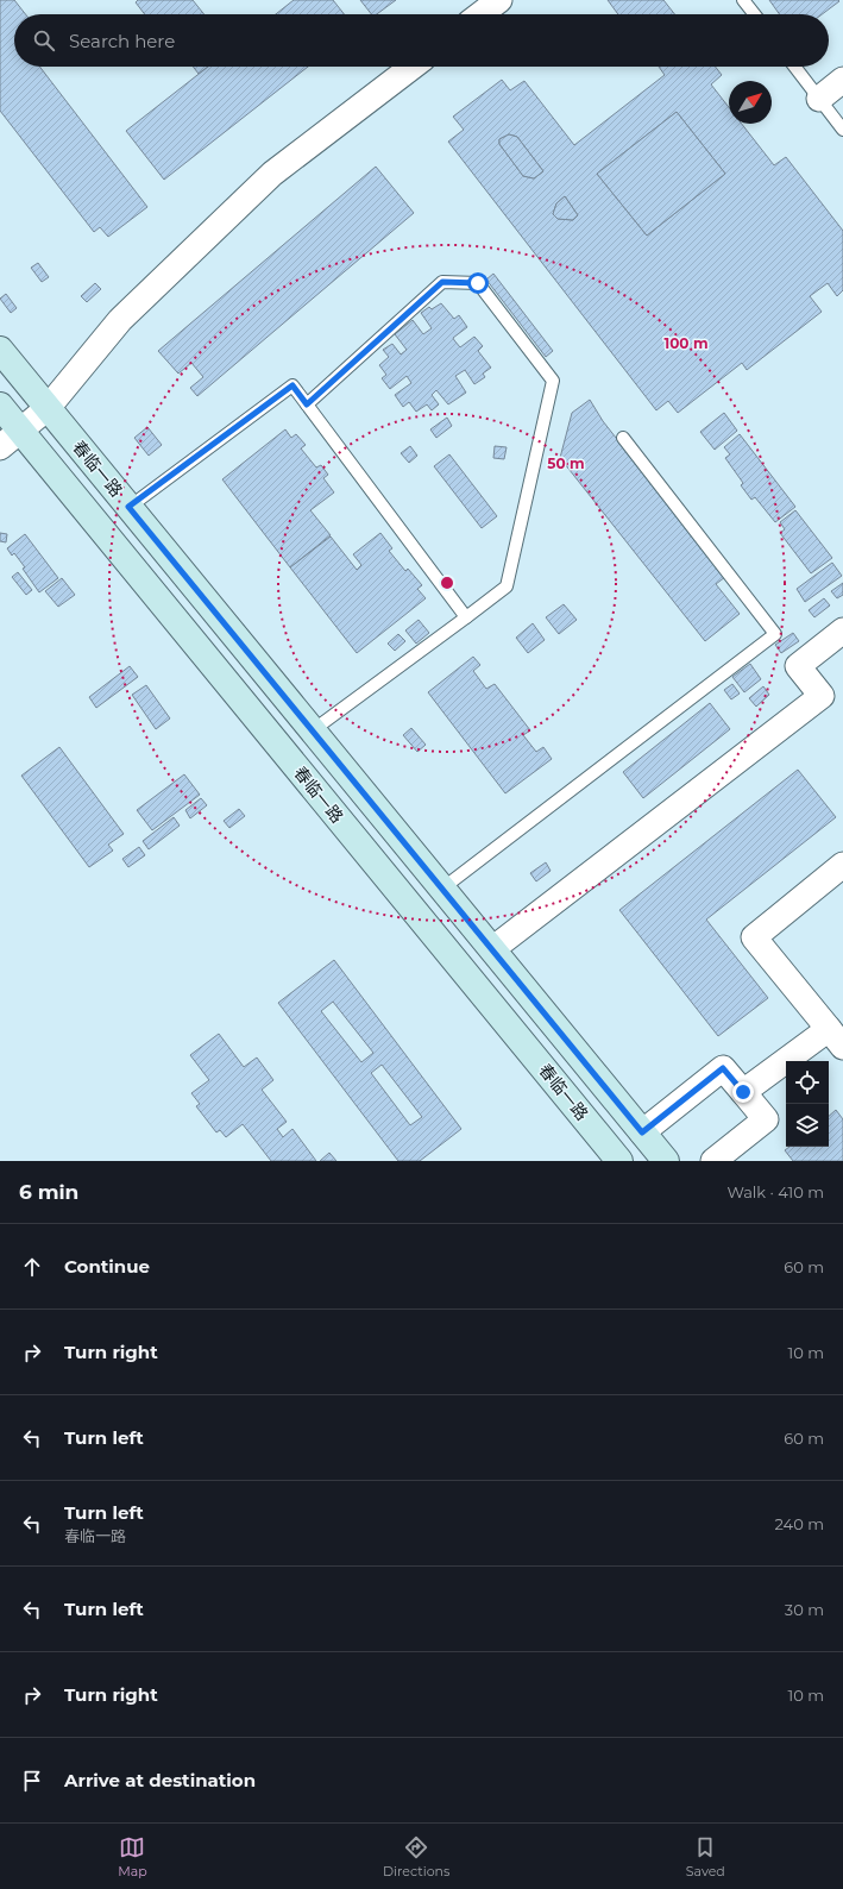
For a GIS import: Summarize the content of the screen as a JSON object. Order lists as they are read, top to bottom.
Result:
{
  "streets": {
    "main road": ["春临一路"]
  },
  "north": "top right",
  "page": {
    "search": "Search here",
    "heading": ["6 min", "Walk · 410 m"],
    "list": [
      ["Continue", "60 m"],
      ["Turn right", "10 m"],
      ["Turn left", "60 m"],
      ["Turn left", "春临一路", "240 m"],
      ["Turn left", "30 m"],
      ["Turn right", "10 m"],
      "Arrive at destination"
    ],
    "nav": ["Map", "Directions", "Saved"]
  },
  "rings": ["100 m", "50 m"]
}
